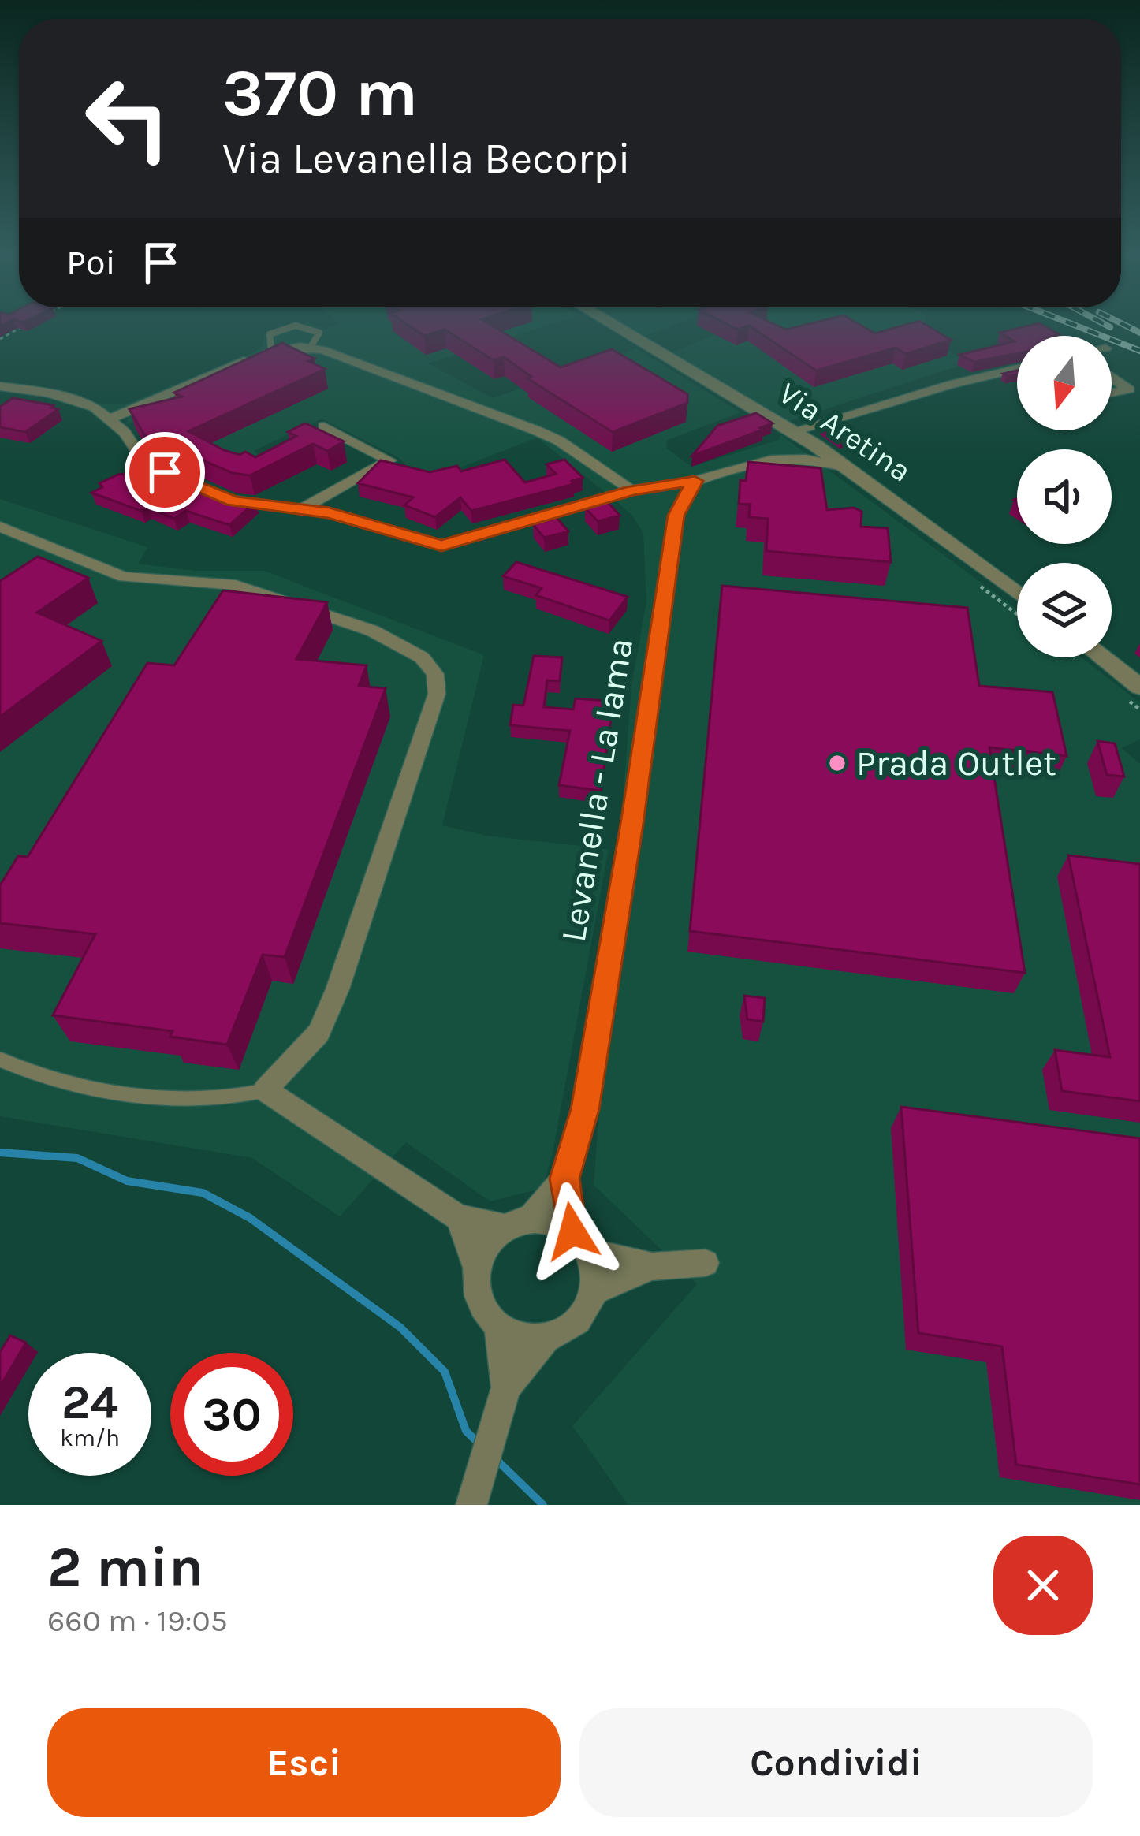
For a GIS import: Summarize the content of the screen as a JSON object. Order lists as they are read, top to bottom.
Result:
{
  "streets": {
    "street": ["Via Aretina", "Levanella - La lama"]
  },
  "places": ["Prada Outlet"],
  "north": "bottom",
  "page": {
    "turn": ["370 m", "Via Levanella Becorpi"],
    "then": "Poi",
    "speed": "24 km/h",
    "limit": "30",
    "heading": ["2 min", "660 m · 19:05"],
    "buttons": ["Esci", "Condividi"]
  }
}
